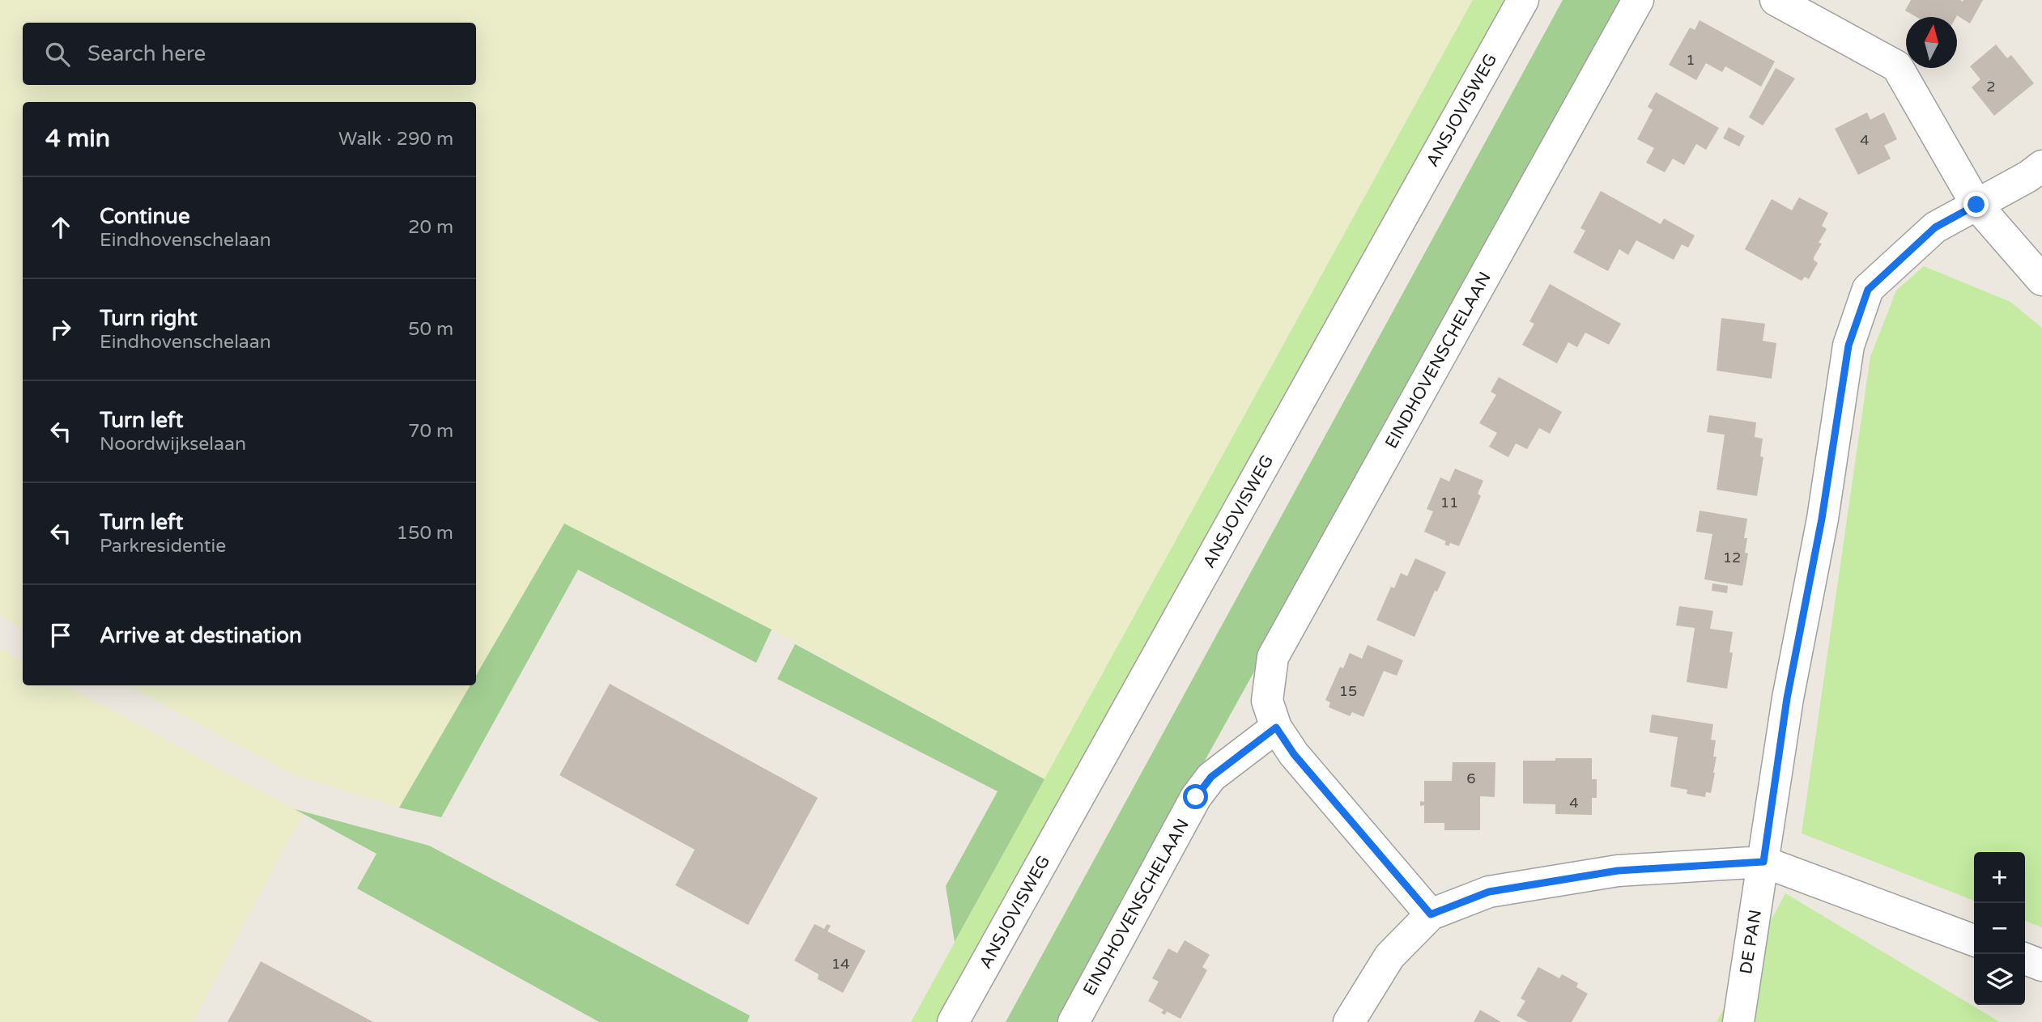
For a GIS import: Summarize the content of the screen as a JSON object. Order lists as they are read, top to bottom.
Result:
{
  "streets": {
    "street": ["ANSJOVISWEG", "EINDHOVENSCHELAAN", "DE PAN"]
  },
  "house_numbers": [
    "1",
    "2",
    "4",
    "11",
    "12",
    "15",
    "6",
    "4",
    "14"
  ],
  "north": "top",
  "page": {
    "search": "Search here",
    "heading": ["4 min", "Walk · 290 m"],
    "list": [
      ["Continue", "Eindhovenschelaan", "20 m"],
      ["Turn right", "Eindhovenschelaan", "50 m"],
      ["Turn left", "Noordwijkselaan", "70 m"],
      ["Turn left", "Parkresidentie", "150 m"],
      "Arrive at destination"
    ],
    "map_buttons": ["+", "−"]
  }
}
